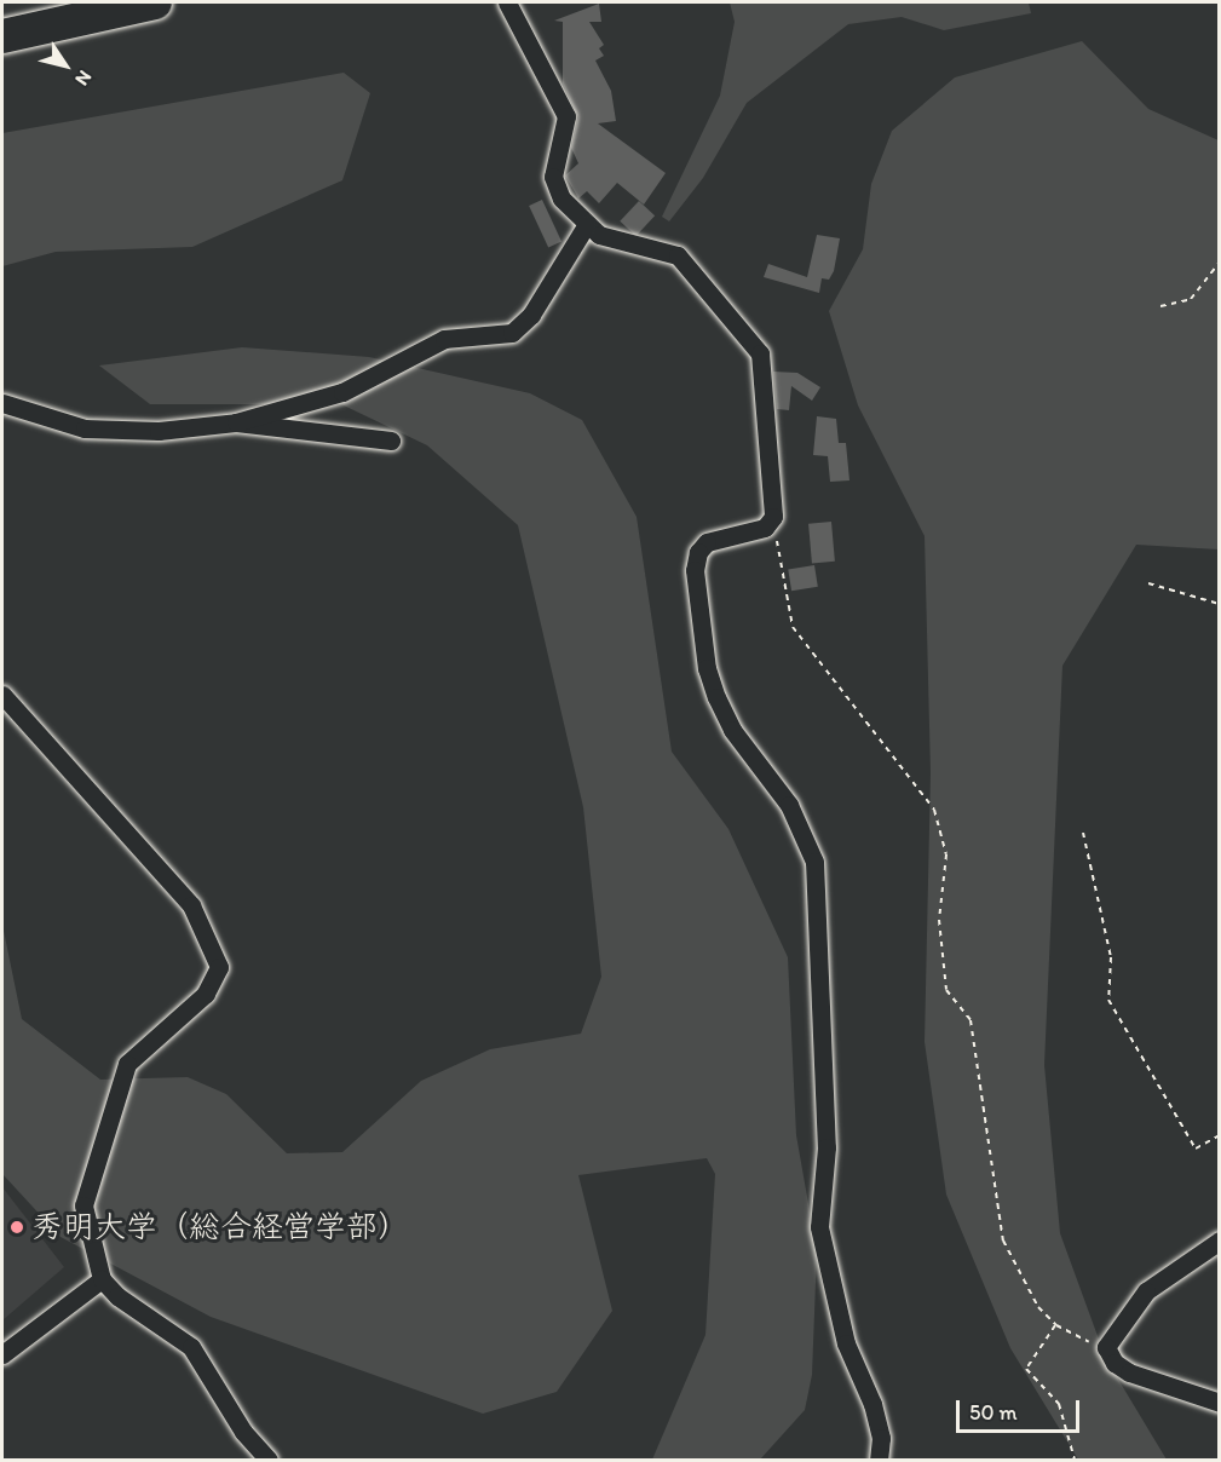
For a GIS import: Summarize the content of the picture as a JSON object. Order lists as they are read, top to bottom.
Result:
{
  "places": ["秀明大学（総合経営学部）"],
  "scale_bar": "50 m",
  "north": "bottom right"
}
